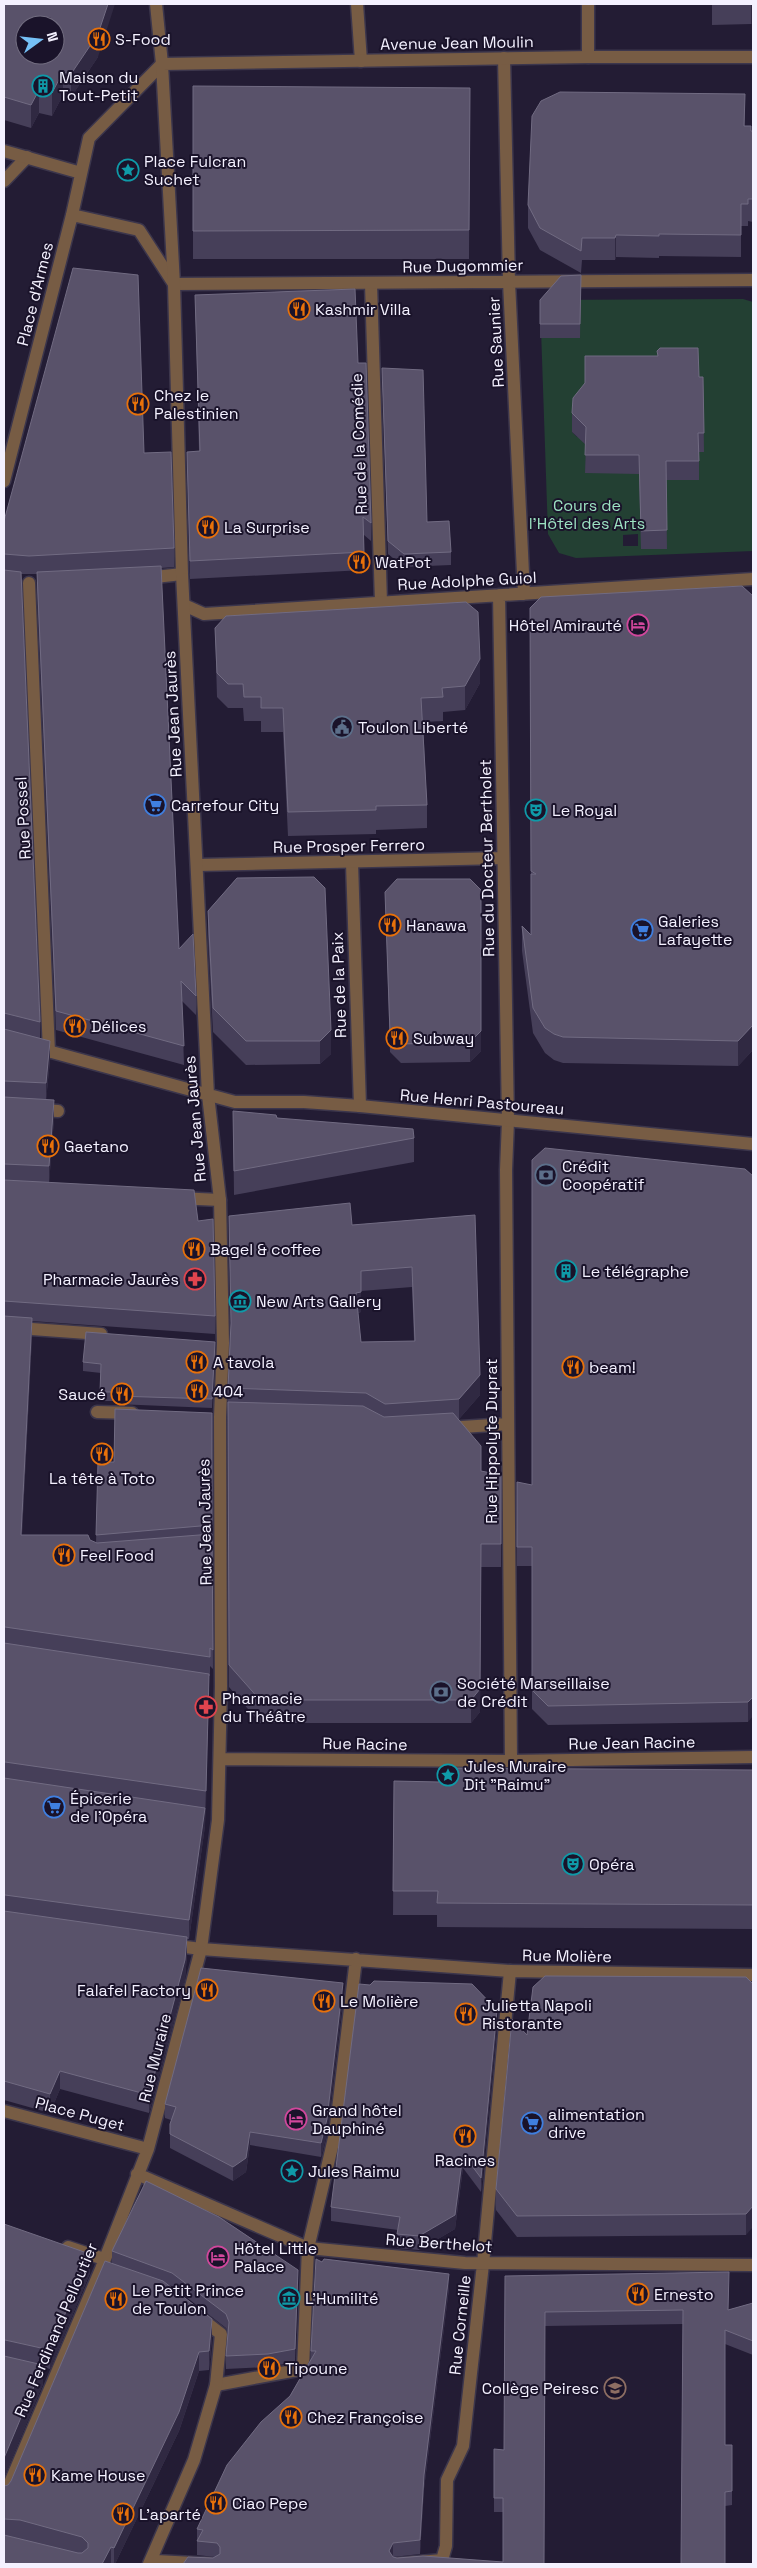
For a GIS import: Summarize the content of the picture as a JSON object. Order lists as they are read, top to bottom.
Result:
{
  "streets": {
    "street": [
      "Avenue Jean Moulin",
      "Rue Dugommier",
      "Place d'Armes",
      "Rue Saunier",
      "Rue de la Comédie",
      "Rue Adolphe Guiol",
      "Rue Jean Jaurès",
      "Rue Possel",
      "Rue Prosper Ferrero",
      "Rue du Docteur Bertholet",
      "Rue de la Paix",
      "Rue Henri Pastoureau",
      "Rue Hippolyte Duprat",
      "Rue Jean Racine",
      "Rue Racine",
      "Rue Molière",
      "Rue Muraire",
      "Place Puget",
      "Rue Berthelot",
      "Rue Corneille",
      "Rue Ferdinand Pelloutier"
    ]
  },
  "crossings": [
    ["Avenue Jean Moulin", "Rue Saunier"],
    ["Avenue Jean Moulin", "Rue Jean Jaurès"],
    ["Rue Dugommier", "Rue Saunier"],
    ["Rue Dugommier", "Rue de la Comédie"],
    ["Rue Dugommier", "Rue Jean Jaurès"],
    ["Rue Saunier", "Rue Adolphe Guiol"],
    ["Rue de la Comédie", "Rue Adolphe Guiol"],
    ["Rue Adolphe Guiol", "Rue Jean Jaurès"],
    ["Rue Adolphe Guiol", "Rue du Docteur Bertholet"],
    ["Rue Jean Jaurès", "Rue Prosper Ferrero"],
    ["Rue Jean Jaurès", "Rue Henri Pastoureau"],
    ["Rue Jean Jaurès", "Rue Racine"],
    ["Rue Jean Jaurès", "Rue Molière"],
    ["Rue Jean Jaurès", "Rue Muraire"],
    ["Rue Possel", "Rue Henri Pastoureau"],
    ["Rue Prosper Ferrero", "Rue du Docteur Bertholet"],
    ["Rue Prosper Ferrero", "Rue de la Paix"],
    ["Rue du Docteur Bertholet", "Rue Henri Pastoureau"],
    ["Rue du Docteur Bertholet", "Rue Hippolyte Duprat"],
    ["Rue de la Paix", "Rue Henri Pastoureau"],
    ["Rue Henri Pastoureau", "Rue Hippolyte Duprat"],
    ["Rue Hippolyte Duprat", "Rue Jean Racine"],
    ["Rue Hippolyte Duprat", "Rue Racine"],
    ["Rue Jean Racine", "Rue Racine"],
    ["Rue Molière", "Rue Muraire"],
    ["Rue Molière", "Rue Corneille"],
    ["Rue Muraire", "Place Puget"],
    ["Rue Muraire", "Rue Berthelot"],
    ["Rue Muraire", "Rue Ferdinand Pelloutier"],
    ["Rue Berthelot", "Rue Corneille"],
    ["Rue Berthelot", "Rue Ferdinand Pelloutier"]
  ],
  "parks": ["Cours de l'Hôtel des Arts"],
  "places": {
    "restaurant": [
      "S-Food",
      "Kashmir Villa",
      "Chez le Palestinien",
      "La Surprise",
      "WatPot",
      "Hanawa",
      "Délices",
      "Subway",
      "Gaetano",
      "Bagel & coffee",
      "A tavola",
      "beam!",
      "404",
      "Saucé",
      "La tête à Toto",
      "Feel Food",
      "Falafel Factory",
      "Le Molière",
      "Julietta Napoli Ristorante",
      "Racines",
      "Ernesto",
      "Le Petit Prince de Toulon",
      "Tipoune",
      "Chez Françoise",
      "Kame House",
      "Ciao Pepe",
      "L'aparté"
    ],
    "building": ["Maison du Tout-Petit", "Le télégraphe"],
    "place": ["Place Fulcran Suchet", "Jules Muraire Dit \"Raimu\"", "Jules Raimu"],
    "hotel": ["Hôtel Amirauté", "Grand hôtel Dauphiné", "Hôtel Little Palace"],
    "public building": ["Toulon Liberté"],
    "supermarket": [
      "Carrefour City",
      "Galeries Lafayette",
      "Épicerie de l'Opéra",
      "alimentation drive"
    ],
    "theatre": ["Le Royal", "Opéra"],
    "bank": ["Crédit Coopératif", "Société Marseillaise de Crédit"],
    "pharmacy": ["Pharmacie Jaurès", "Pharmacie du Théâtre"],
    "museum": ["New Arts Gallery", "L'Humilité"],
    "school or university": ["Collège Peiresc"]
  },
  "north": "right"
}
